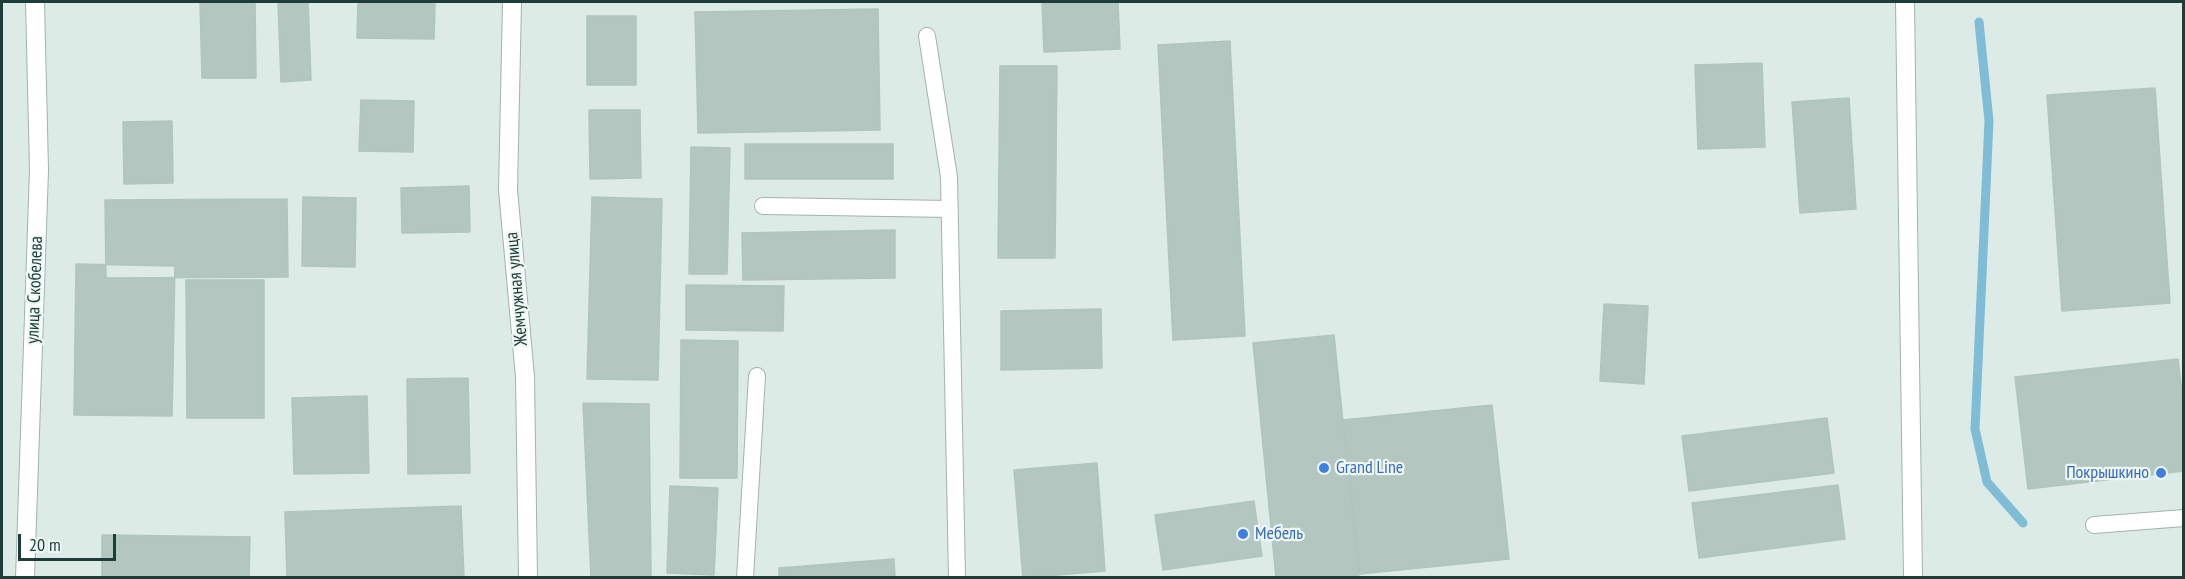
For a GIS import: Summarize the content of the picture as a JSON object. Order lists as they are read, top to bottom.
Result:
{
  "streets": {
    "street": ["Жемчужная улица", "улица Скобелева"]
  },
  "places": ["Grand Line", "Покрышкино", "Мебель"],
  "scale_bar": "20 m"
}
